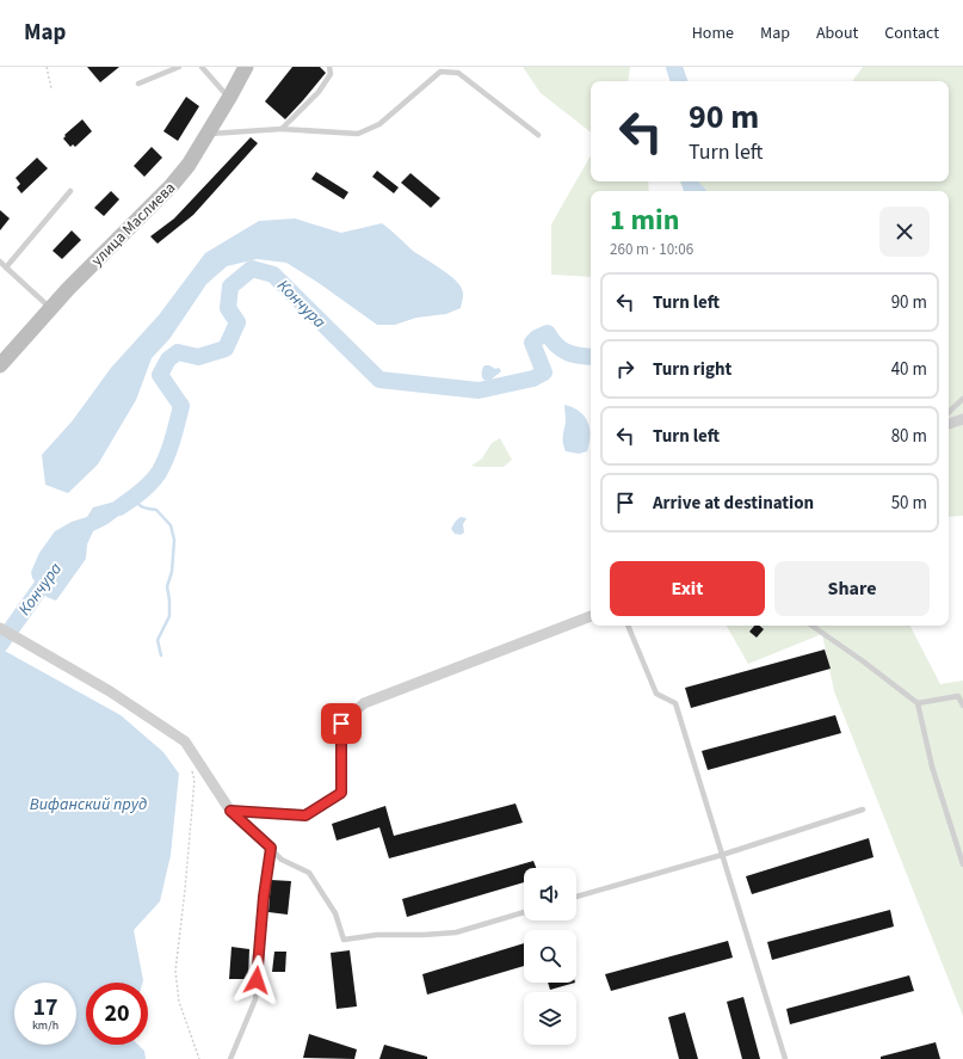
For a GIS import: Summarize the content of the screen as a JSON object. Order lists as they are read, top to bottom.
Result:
{
  "streets": {
    "street": ["улица Маслиева"]
  },
  "water": ["Кончура", "Вифанский пруд"],
  "page": {
    "header": "Map",
    "nav": [
      "Home",
      "Map",
      "About",
      "Contact"
    ],
    "turn": ["90 m", "Turn left"],
    "heading": ["1 min", "260 m · 10:06"],
    "list": [
      {
        "name": "Turn left",
        "value": "90 m"
      },
      {
        "name": "Turn right",
        "value": "40 m"
      },
      {
        "name": "Turn left",
        "value": "80 m"
      },
      {
        "name": "Arrive at destination",
        "value": "50 m"
      }
    ],
    "buttons": ["Exit", "Share"],
    "speed": "17 km/h",
    "limit": "20"
  }
}
